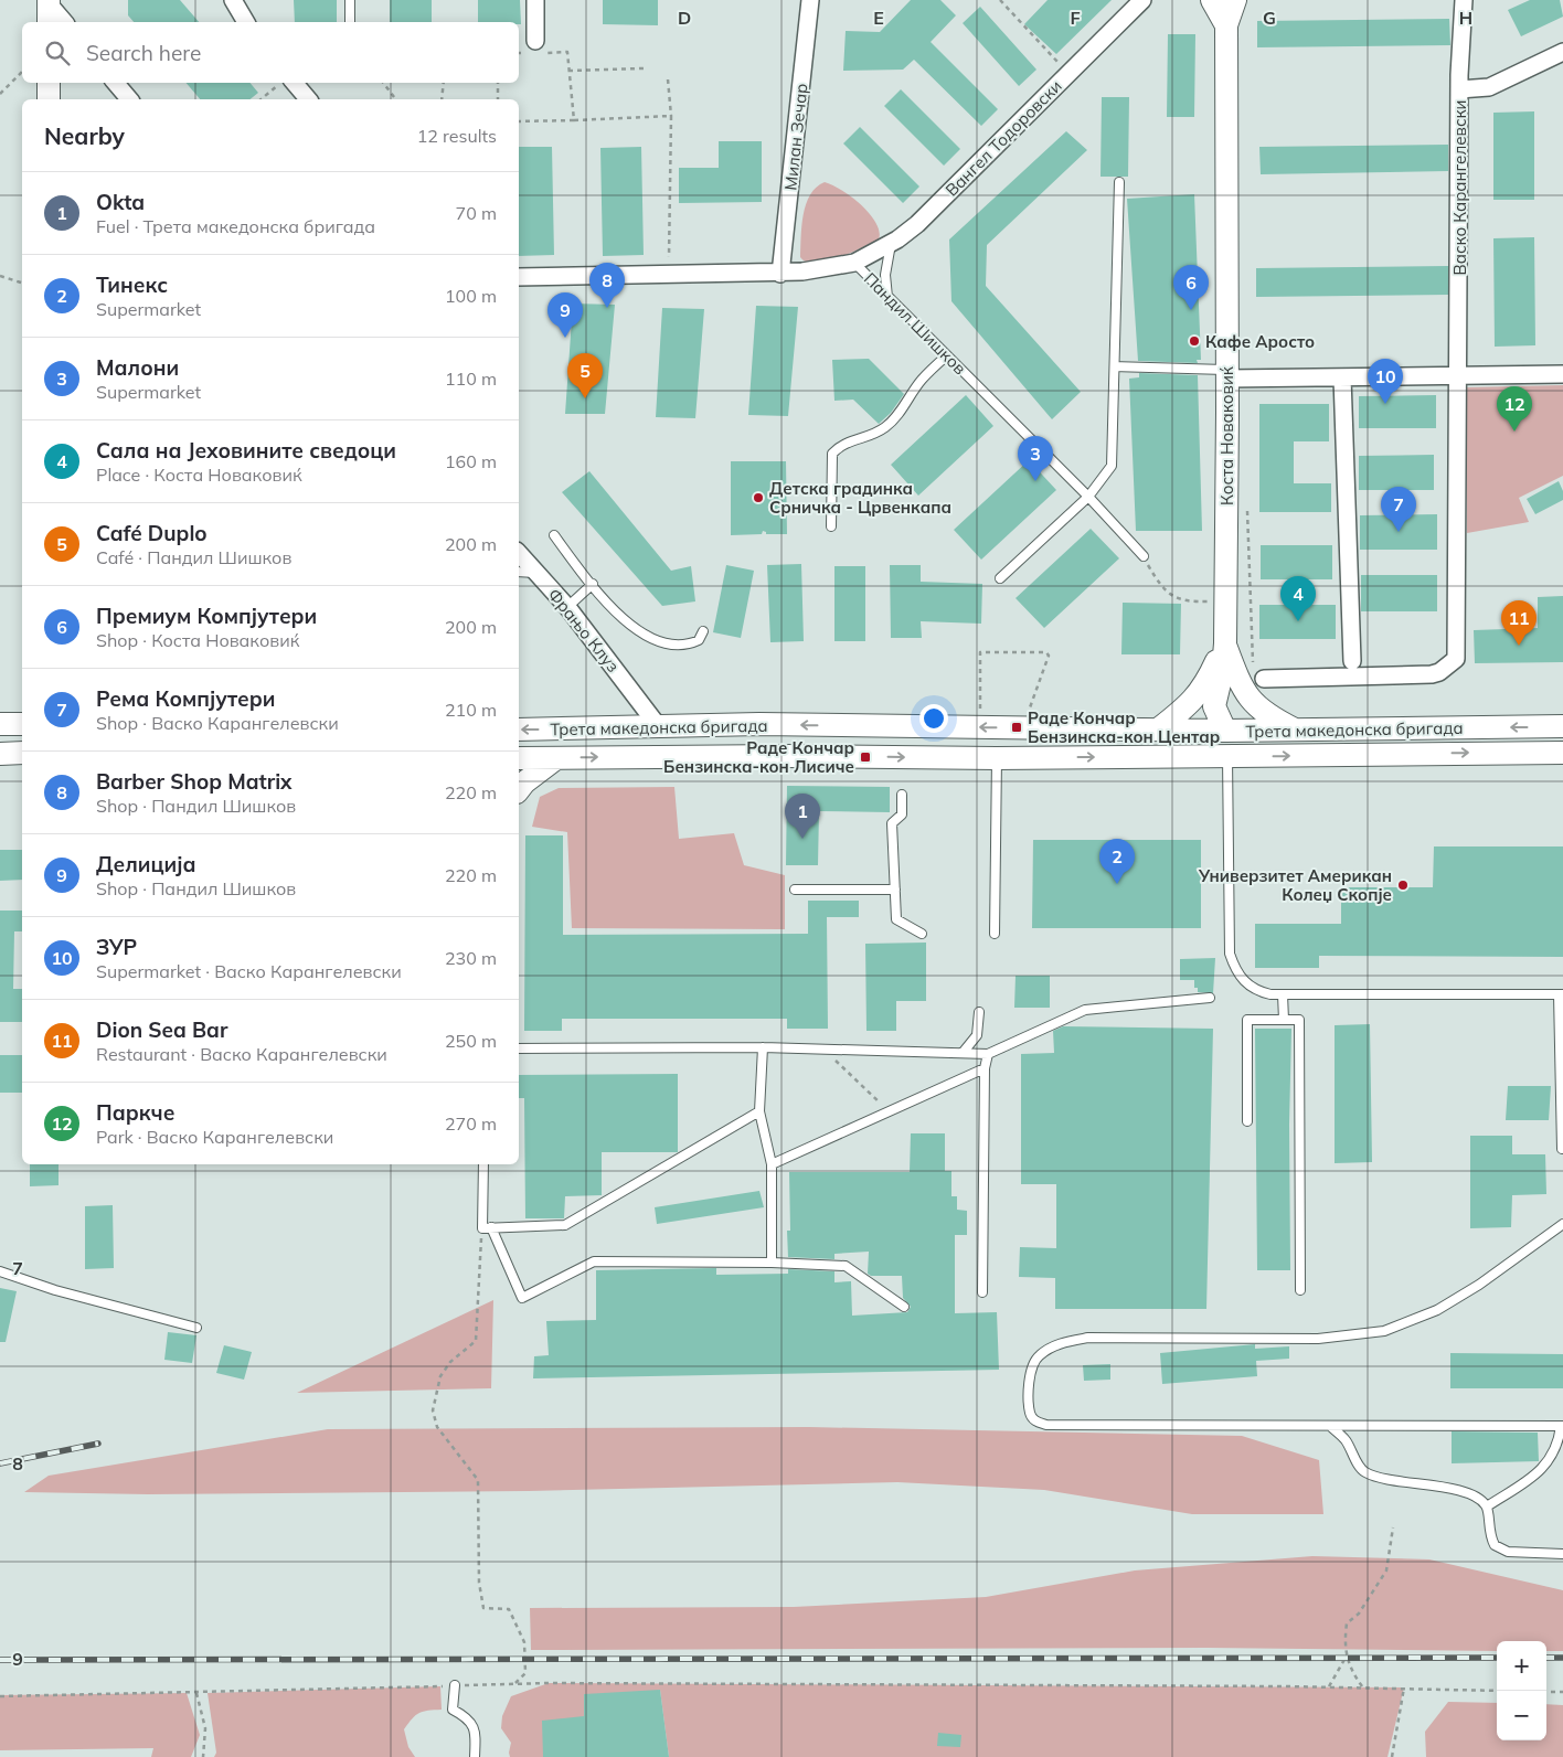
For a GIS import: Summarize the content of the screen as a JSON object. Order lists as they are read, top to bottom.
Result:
{
  "streets": {
    "street": [
      "Милан Зечар",
      "Вангел Тодоровски",
      "Васко Карангелевски",
      "Пандил Шишков",
      "Коста Новаковиќ",
      "Фрањо Клуз",
      "Трета македонска бригада"
    ]
  },
  "crossings": [
    ["Милан Зечар", "Пандил Шишков"],
    ["Вангел Тодоровски", "Пандил Шишков"],
    ["Коста Новаковиќ", "Трета македонска бригада"],
    ["Фрањо Клуз", "Трета македонска бригада"]
  ],
  "places": {
    "other": ["Кафе Аросто", "Детска градинка Срничка - Црвенкапа", "Универзитет Американ Колеџ Скопје"],
    "transit": ["Раде Кончар Бензинска-кон Центар", "Раде Кончар Бензинска-кон Лисиче"]
  },
  "page": {
    "search": "Search here",
    "heading": ["Nearby", "12 results"],
    "list": [
      {
        "mark": "1",
        "name": "Okta",
        "note": "Fuel · Трета македонска бригада",
        "value": "70 m"
      },
      {
        "mark": "2",
        "name": "Тинекс",
        "note": "Supermarket",
        "value": "100 m"
      },
      {
        "mark": "3",
        "name": "Малони",
        "note": "Supermarket",
        "value": "110 m"
      },
      {
        "mark": "4",
        "name": "Сала на Јеховините сведоци",
        "note": "Place · Коста Новаковиќ",
        "value": "160 m"
      },
      {
        "mark": "5",
        "name": "Café Duplo",
        "note": "Café · Пандил Шишков",
        "value": "200 m"
      },
      {
        "mark": "6",
        "name": "Премиум Компјутери",
        "note": "Shop · Коста Новаковиќ",
        "value": "200 m"
      },
      {
        "mark": "7",
        "name": "Рема Компјутери",
        "note": "Shop · Васко Карангелевски",
        "value": "210 m"
      },
      {
        "mark": "8",
        "name": "Barber Shop Matrix",
        "note": "Shop · Пандил Шишков",
        "value": "220 m"
      },
      {
        "mark": "9",
        "name": "Делиција",
        "note": "Shop · Пандил Шишков",
        "value": "220 m"
      },
      {
        "mark": "10",
        "name": "ЗУР",
        "note": "Supermarket · Васко Карангелевски",
        "value": "230 m"
      },
      {
        "mark": "11",
        "name": "Dion Sea Bar",
        "note": "Restaurant · Васко Карангелевски",
        "value": "250 m"
      },
      {
        "mark": "12",
        "name": "Паркче",
        "note": "Park · Васко Карангелевски",
        "value": "270 m"
      }
    ],
    "pins": [
      "8",
      "6",
      "9",
      "5",
      "10",
      "12",
      "3",
      "7",
      "4",
      "11",
      "1",
      "2"
    ],
    "map_buttons": ["+", "−"]
  },
  "grid": {
    "columns": [
      "D",
      "E",
      "F",
      "G",
      "H"
    ],
    "rows": ["7", "8", "9"]
  }
}
